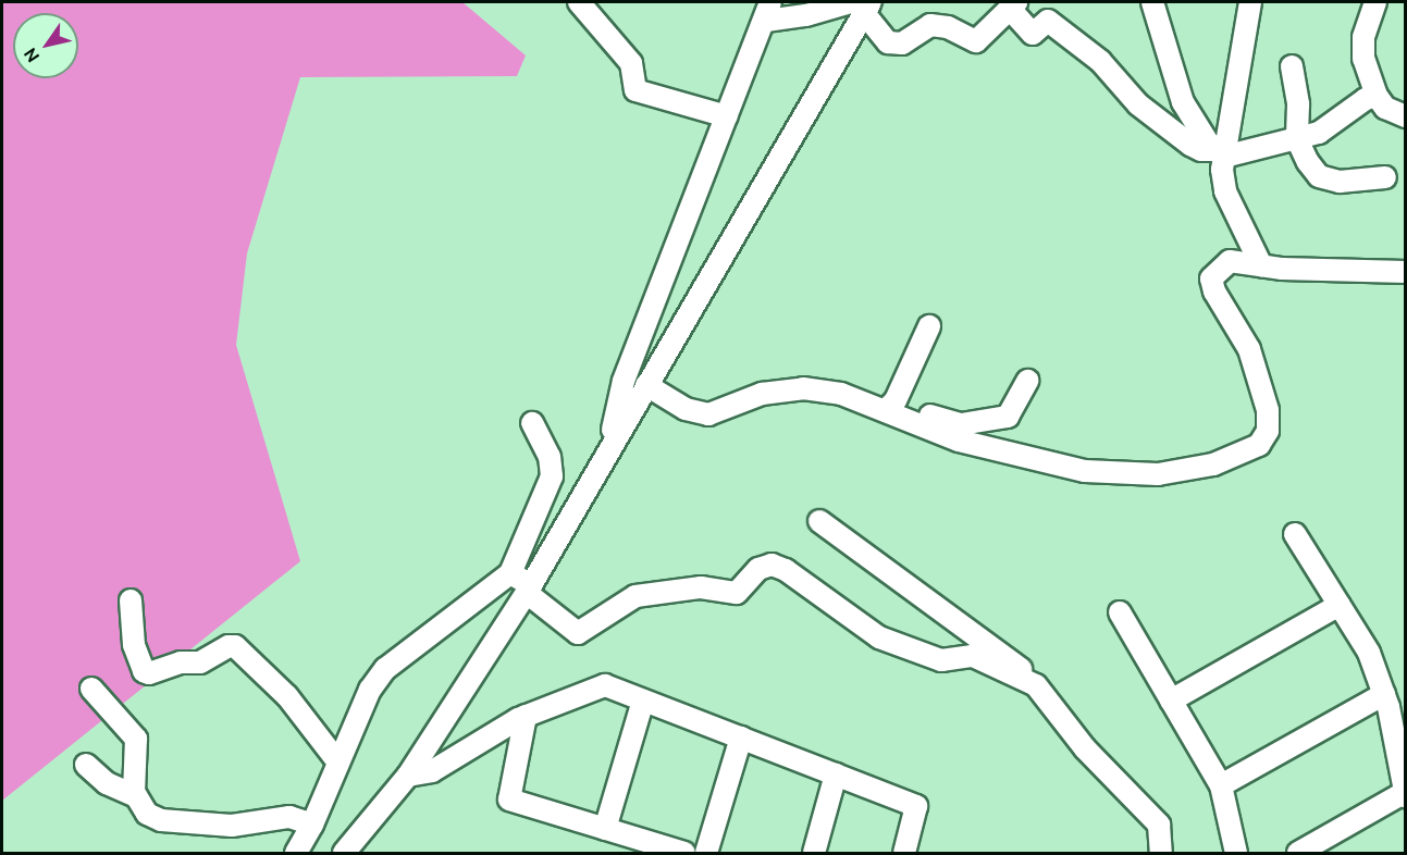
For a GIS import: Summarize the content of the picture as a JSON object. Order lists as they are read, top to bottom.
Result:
{
  "north": "bottom left"
}
